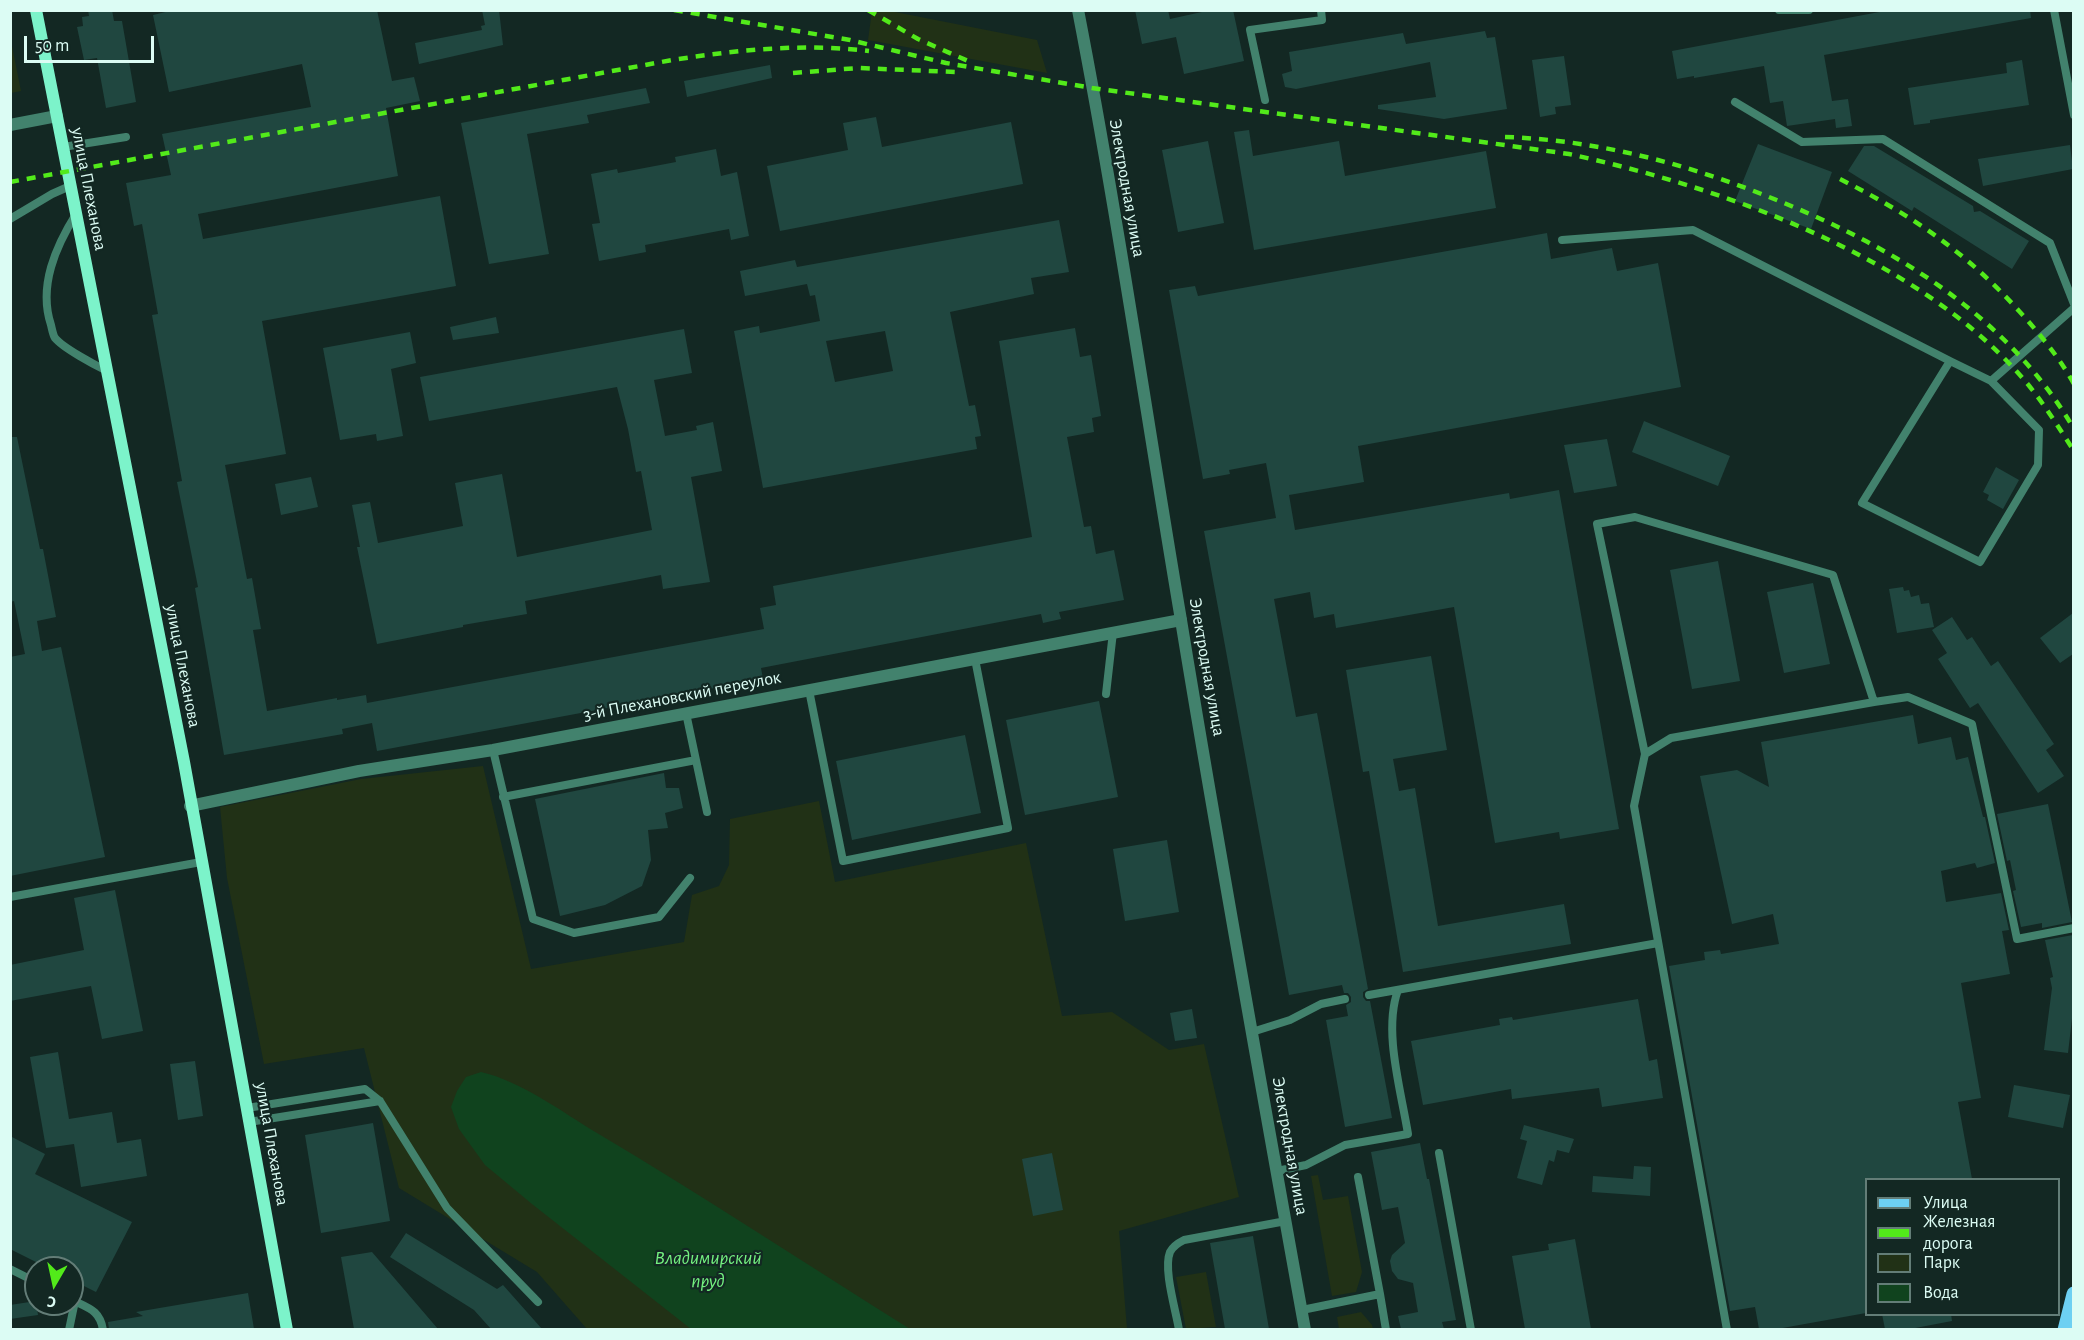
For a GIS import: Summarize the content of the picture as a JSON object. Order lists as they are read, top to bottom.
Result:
{
  "streets": {
    "main road": ["улица Плеханова"],
    "street": ["Электродная улица", "3-й Плехановский переулок"]
  },
  "crossings": [
    ["Электродная улица", "3-й Плехановский переулок"],
    ["улица Плеханова", "3-й Плехановский переулок"]
  ],
  "water": ["Владимирский пруд"],
  "legend": [
    "Улица",
    "Железная дорога",
    "Парк",
    "Вода"
  ],
  "scale_bar": "50 m",
  "north": "bottom"
}
